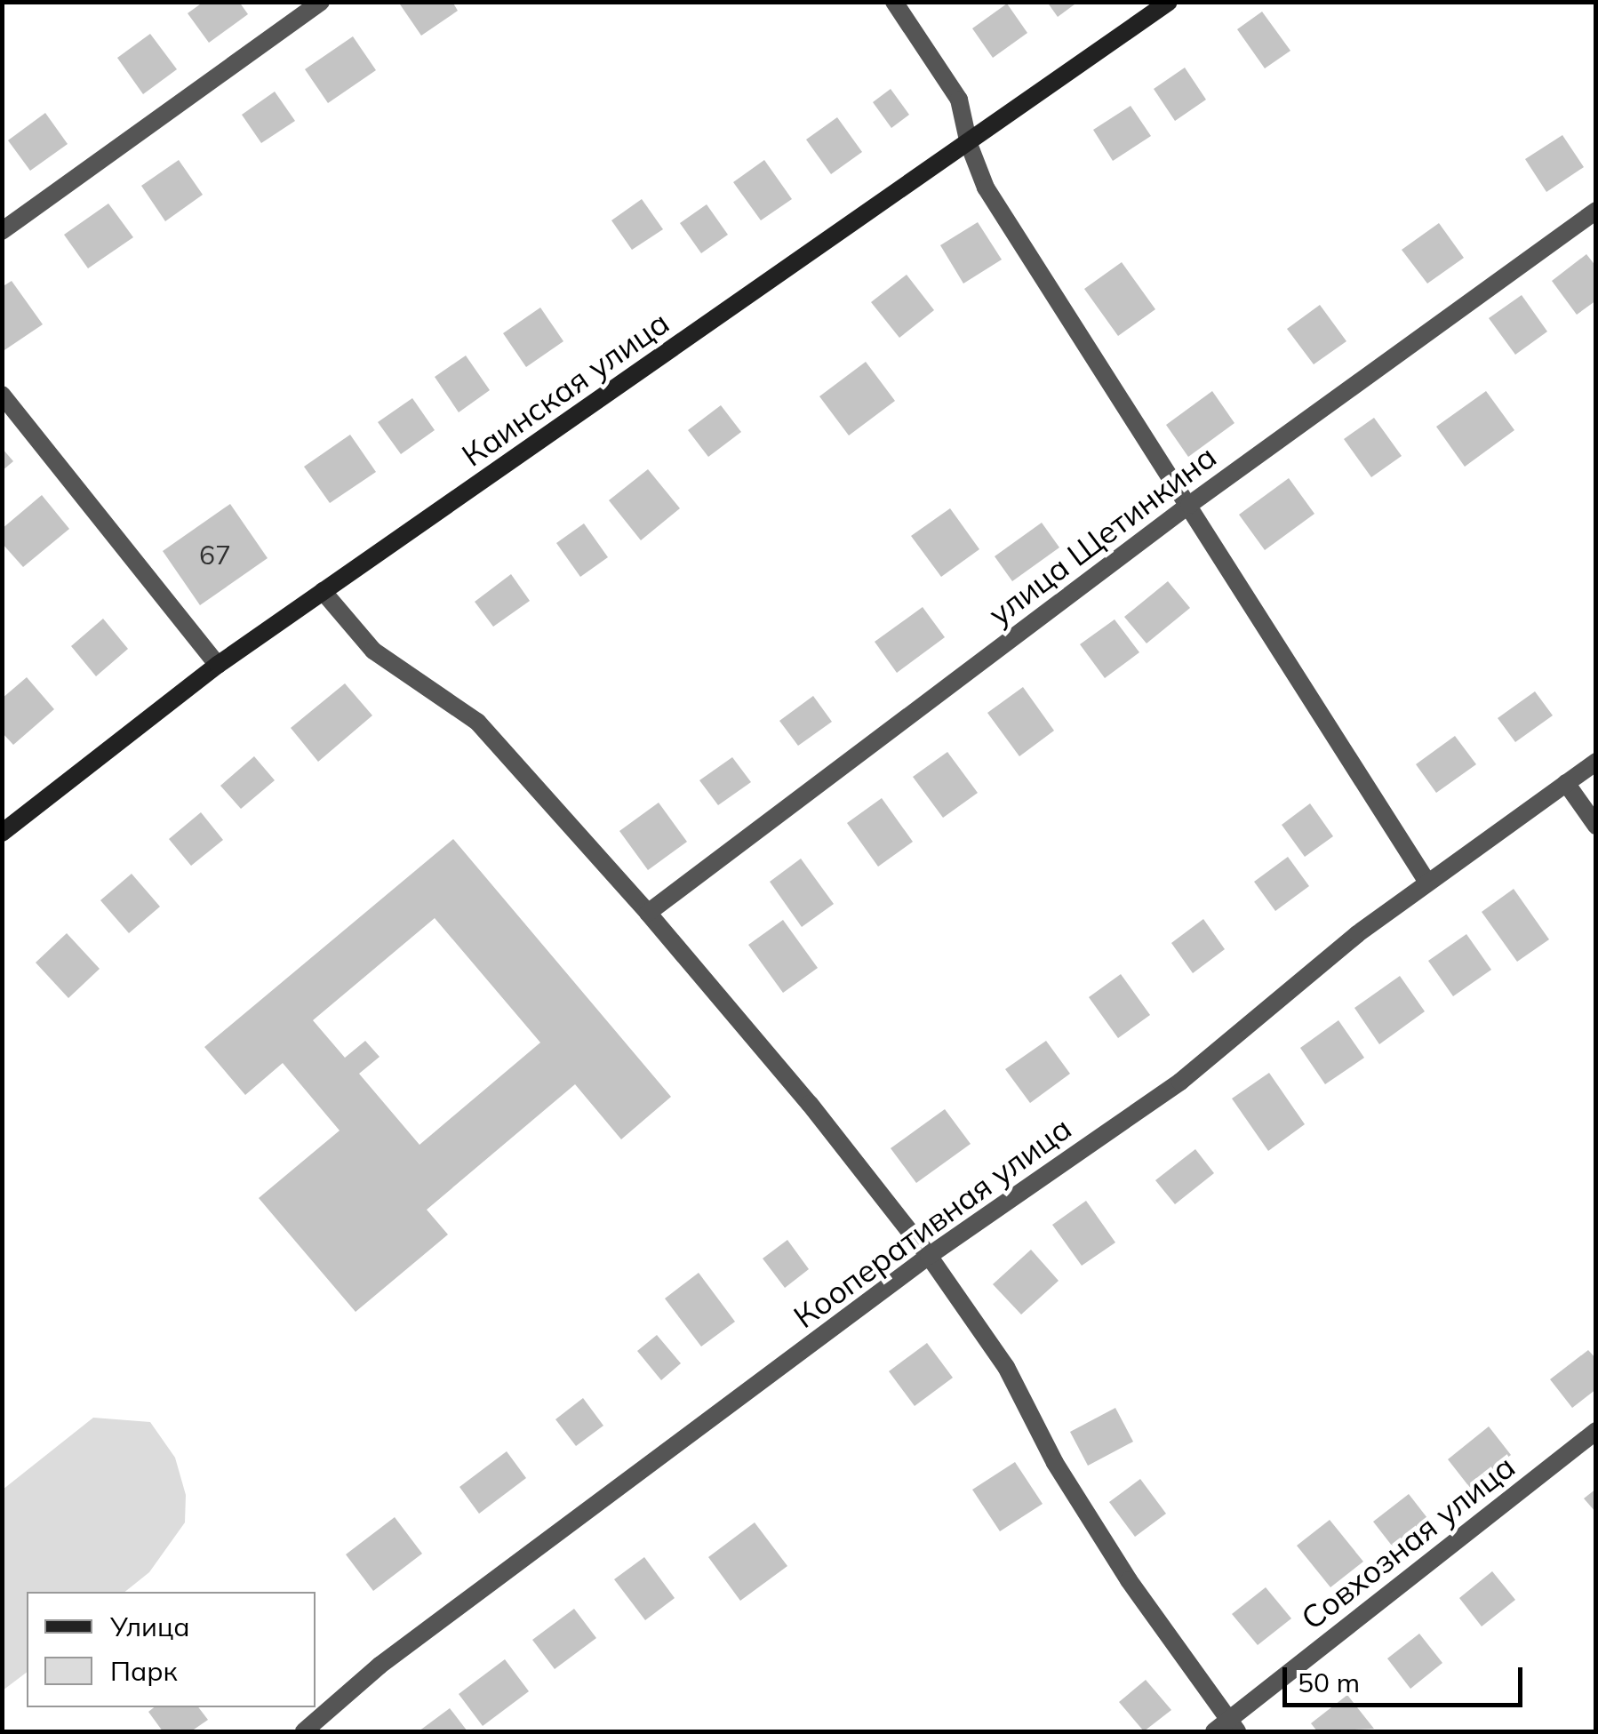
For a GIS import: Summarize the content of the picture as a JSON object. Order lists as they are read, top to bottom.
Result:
{
  "streets": {
    "main road": ["Каинская улица"],
    "street": ["улица Щетинкина", "Кооперативная улица", "Совхозная улица"]
  },
  "house_numbers": ["67"],
  "legend": ["Улица", "Парк"],
  "scale_bar": "50 m"
}
